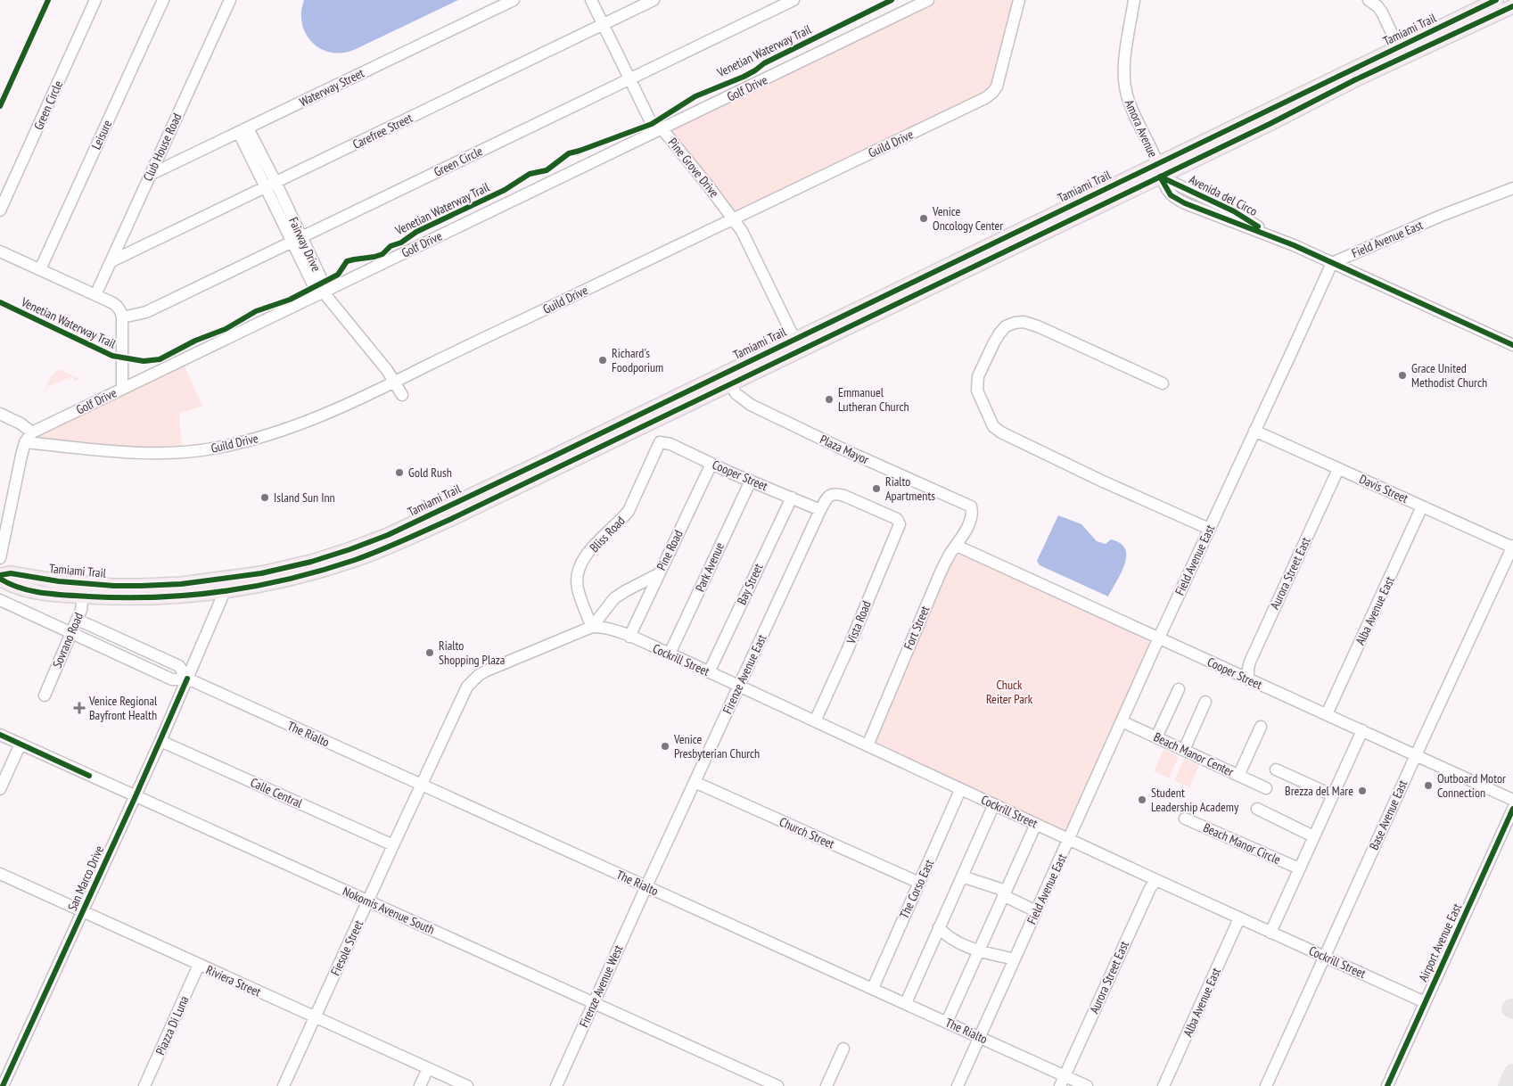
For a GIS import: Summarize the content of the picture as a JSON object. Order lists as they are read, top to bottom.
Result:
{
  "streets": {
    "main road": ["Tamiami Trail"],
    "street": [
      "Waterway Street",
      "Golf Drive",
      "Green Circle",
      "Amora Avenue",
      "Carefree Street",
      "Leisure",
      "Guild Drive",
      "Club House Road",
      "Pine Grove Drive",
      "Avenida del Circo",
      "Field Avenue East",
      "Fairway Drive",
      "Plaza Mayor",
      "Cooper Street",
      "Davis Street",
      "Bliss Road",
      "Pine Road",
      "Park Avenue",
      "Aurora Street East",
      "Bay Street",
      "Alba Avenue East",
      "Vista Road",
      "Fort Street",
      "Sovrano Road",
      "Cockrill Street",
      "Firenze Avenue East",
      "The Rialto",
      "Beach Manor Center",
      "Calle Central",
      "Base Avenue East",
      "Church Street",
      "Beach Manor Circle",
      "San Marco Drive",
      "The Corso East",
      "Nokomis Avenue South",
      "Airport Avenue East",
      "Fiesole Street",
      "Riviera Street",
      "Firenze Avenue West",
      "Piazza Di Luna"
    ],
    "cycle path": ["Venetian Waterway Trail"]
  },
  "crossings": [
    ["Tamiami Trail", "Amora Avenue"],
    ["Tamiami Trail", "Pine Grove Drive"],
    ["Tamiami Trail", "Avenida del Circo"],
    ["Tamiami Trail", "Plaza Mayor"],
    ["Tamiami Trail", "Sovrano Road"],
    ["Tamiami Trail", "San Marco Drive"],
    ["Waterway Street", "Club House Road"],
    ["Waterway Street", "Fairway Drive"],
    ["Golf Drive", "Guild Drive"],
    ["Golf Drive", "Pine Grove Drive"],
    ["Green Circle", "Pine Grove Drive"],
    ["Green Circle", "Fairway Drive"],
    ["Amora Avenue", "Avenida del Circo"],
    ["Carefree Street", "Club House Road"],
    ["Carefree Street", "Pine Grove Drive"],
    ["Carefree Street", "Fairway Drive"],
    ["Guild Drive", "Pine Grove Drive"],
    ["Avenida del Circo", "Field Avenue East"],
    ["Field Avenue East", "Cooper Street"],
    ["Field Avenue East", "Davis Street"],
    ["Field Avenue East", "Cockrill Street"],
    ["Field Avenue East", "The Rialto"],
    ["Field Avenue East", "Beach Manor Center"],
    ["Plaza Mayor", "Fort Street"],
    ["Cooper Street", "Bliss Road"],
    ["Cooper Street", "Pine Road"],
    ["Cooper Street", "Park Avenue"],
    ["Cooper Street", "Aurora Street East"],
    ["Cooper Street", "Bay Street"],
    ["Cooper Street", "Alba Avenue East"],
    ["Cooper Street", "Fort Street"],
    ["Cooper Street", "Firenze Avenue East"],
    ["Cooper Street", "Base Avenue East"],
    ["Davis Street", "Aurora Street East"],
    ["Davis Street", "Alba Avenue East"],
    ["Davis Street", "Base Avenue East"],
    ["Bliss Road", "Cockrill Street"],
    ["Pine Road", "Cockrill Street"],
    ["Park Avenue", "Cockrill Street"],
    ["Aurora Street East", "Cockrill Street"],
    ["Aurora Street East", "The Rialto"],
    ["Bay Street", "Cockrill Street"],
    ["Alba Avenue East", "Cockrill Street"],
    ["Vista Road", "Cockrill Street"],
    ["Vista Road", "Firenze Avenue East"],
    ["Fort Street", "Cockrill Street"],
    ["Sovrano Road", "The Rialto"],
    ["Cockrill Street", "Firenze Avenue East"],
    ["Cockrill Street", "Base Avenue East"],
    ["Cockrill Street", "The Corso East"],
    ["Cockrill Street", "Airport Avenue East"],
    ["Firenze Avenue East", "The Rialto"],
    ["Firenze Avenue East", "Church Street"],
    ["Firenze Avenue East", "Firenze Avenue West"],
    ["The Rialto", "San Marco Drive"],
    ["The Rialto", "The Corso East"],
    ["The Rialto", "Fiesole Street"],
    ["The Rialto", "Firenze Avenue West"],
    ["Calle Central", "San Marco Drive"],
    ["Calle Central", "Fiesole Street"],
    ["Church Street", "The Corso East"],
    ["San Marco Drive", "Nokomis Avenue South"],
    ["San Marco Drive", "Riviera Street"],
    ["Nokomis Avenue South", "Fiesole Street"],
    ["Nokomis Avenue South", "Firenze Avenue West"],
    ["Fiesole Street", "Riviera Street"],
    ["Riviera Street", "Piazza Di Luna"]
  ],
  "parks": ["Chuck Reiter Park"],
  "places": {
    "other": [
      "Venice Oncology Center",
      "Richard's Foodporium",
      "Grace United Methodist Church",
      "Emmanuel Lutheran Church",
      "Gold Rush",
      "Rialto Apartments",
      "Island Sun Inn",
      "Rialto Shopping Plaza",
      "Venice Presbyterian Church",
      "Outboard Motor Connection",
      "Brezza del Mare",
      "Student Leadership Academy"
    ],
    "health": ["Venice Regional Bayfront Health"]
  }
}
